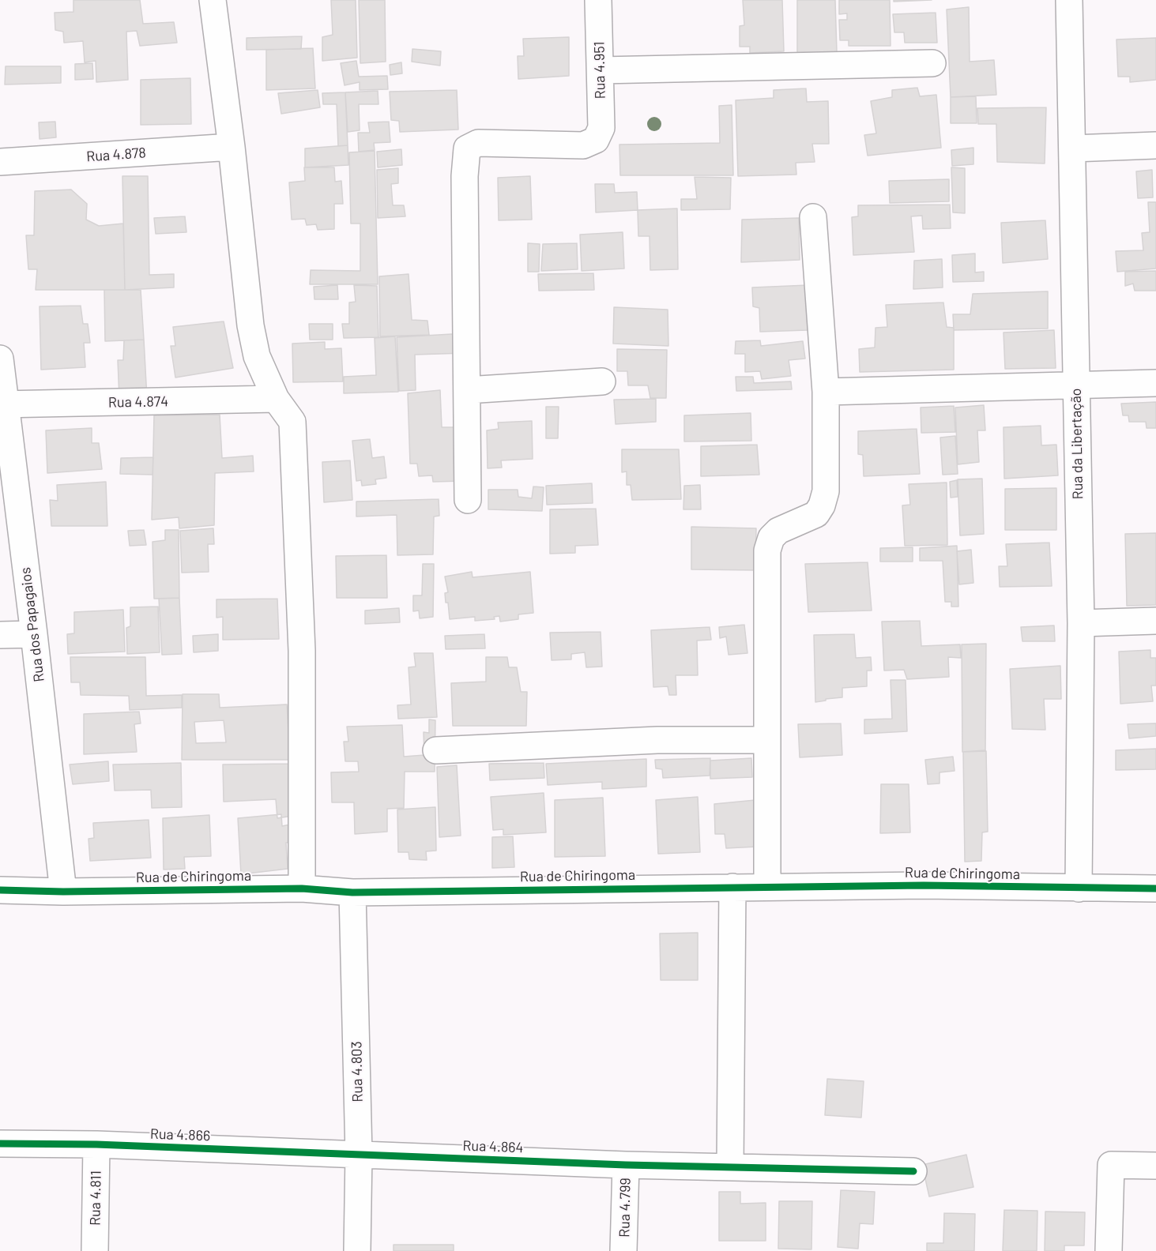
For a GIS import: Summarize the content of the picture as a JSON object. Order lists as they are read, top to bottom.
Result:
{
  "streets": {
    "street": [
      "Rua 4.951",
      "Rua 4.878",
      "Rua 4.874",
      "Rua da Libertação",
      "Rua dos Papagaios",
      "Rua de Chiringoma",
      "Rua 4.803",
      "Rua 4.866",
      "Rua 4.864",
      "Rua 4.811",
      "Rua 4.799"
    ]
  },
  "crossings": [
    ["Rua 4.874", "Rua dos Papagaios"],
    ["Rua da Libertação", "Rua de Chiringoma"],
    ["Rua dos Papagaios", "Rua de Chiringoma"],
    ["Rua de Chiringoma", "Rua 4.803"],
    ["Rua 4.803", "Rua 4.866"],
    ["Rua 4.803", "Rua 4.864"],
    ["Rua 4.866", "Rua 4.864"],
    ["Rua 4.866", "Rua 4.811"],
    ["Rua 4.864", "Rua 4.799"]
  ]
}
